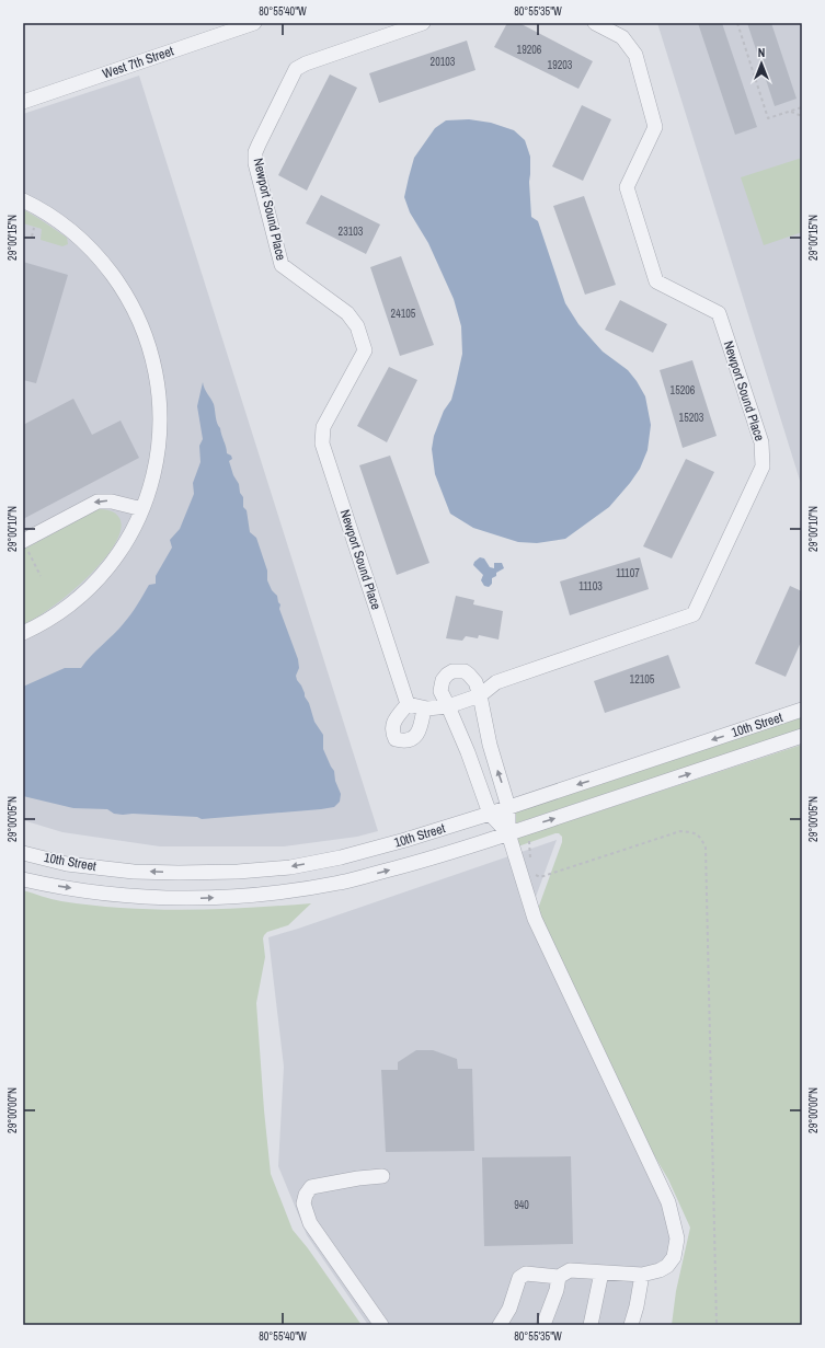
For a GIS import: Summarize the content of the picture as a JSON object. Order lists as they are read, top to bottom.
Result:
{
  "streets": {
    "street": ["West 7th Street", "Newport Sound Place", "10th Street"]
  },
  "house_numbers": [
    "19206",
    "20103",
    "19203",
    "23103",
    "24105",
    "15206",
    "15203",
    "11107",
    "11103",
    "12105",
    "940"
  ],
  "north": "top",
  "coordinates": [
    "80°55'40\"W",
    "80°55'35\"W",
    "29°00'15\"N",
    "29°00'10\"N",
    "29°00'05\"N",
    "29°00'00\"N"
  ]
}
